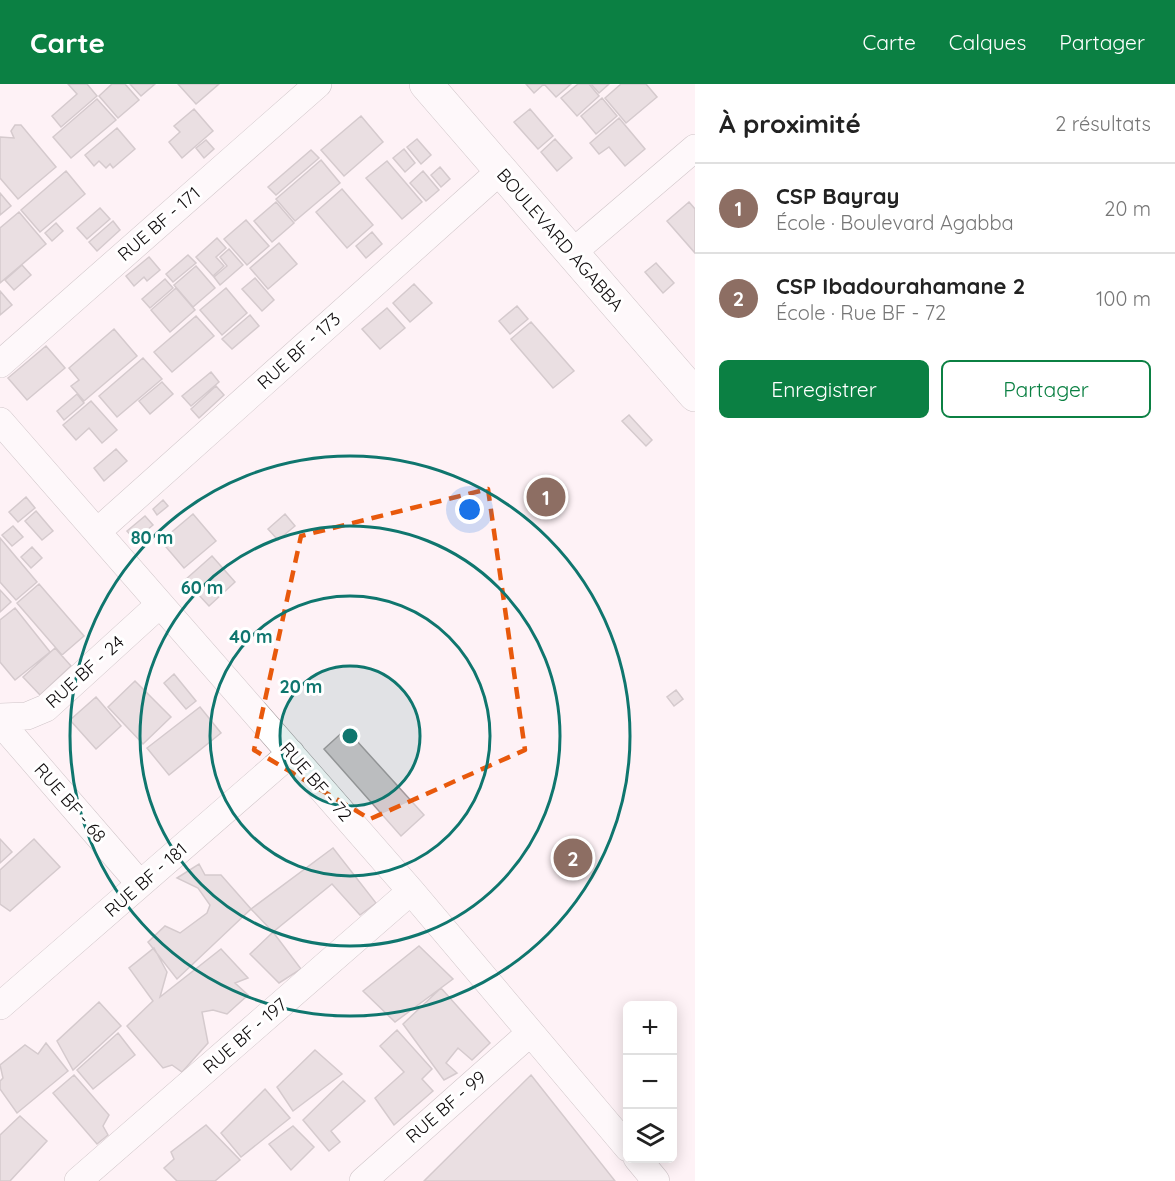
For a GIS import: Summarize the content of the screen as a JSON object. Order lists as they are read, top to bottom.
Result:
{
  "streets": {
    "main road": ["BOULEVARD AGABBA"],
    "street": [
      "RUE BF - 171",
      "RUE BF - 173",
      "RUE BF - 24",
      "RUE BF - 72",
      "RUE BF - 68",
      "RUE BF - 181",
      "RUE BF - 197",
      "RUE BF - 99"
    ]
  },
  "crossings": [
    ["BOULEVARD AGABBA", "RUE BF - 173"],
    ["RUE BF - 173", "RUE BF - 72"],
    ["RUE BF - 24", "RUE BF - 72"],
    ["RUE BF - 24", "RUE BF - 68"],
    ["RUE BF - 72", "RUE BF - 181"],
    ["RUE BF - 72", "RUE BF - 197"],
    ["RUE BF - 72", "RUE BF - 99"],
    ["RUE BF - 68", "RUE BF - 181"]
  ],
  "page": {
    "header": "Carte",
    "nav": ["Carte", "Calques", "Partager"],
    "heading": ["À proximité", "2 résultats"],
    "list": [
      {
        "mark": "1",
        "name": "CSP Bayray",
        "note": "École · Boulevard Agabba",
        "value": "20 m"
      },
      {
        "mark": "2",
        "name": "CSP Ibadourahamane 2",
        "note": "École · Rue BF - 72",
        "value": "100 m"
      }
    ],
    "buttons": ["Enregistrer", "Partager"],
    "pins": ["1", "2"],
    "map_buttons": ["+", "−"]
  },
  "rings": [
    "80 m",
    "60 m",
    "40 m",
    "20 m"
  ]
}
